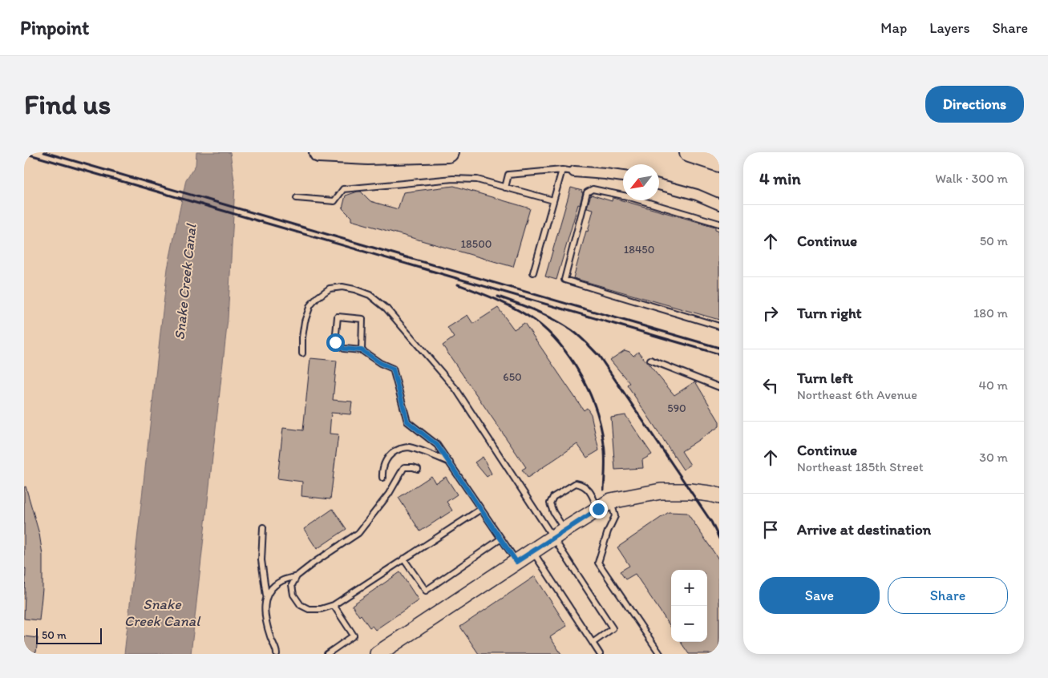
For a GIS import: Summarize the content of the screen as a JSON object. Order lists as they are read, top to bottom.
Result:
{
  "water": ["Snake Creek Canal"],
  "house_numbers": [
    "18500",
    "18450",
    "650",
    "590"
  ],
  "scale_bar": "50 m",
  "north": "bottom left",
  "page": {
    "header": "Pinpoint",
    "nav": ["Map", "Layers", "Share"],
    "buttons": [
      "Directions",
      ["Save", "Share"]
    ],
    "title": "Find us",
    "heading": ["4 min", "Walk · 300 m"],
    "list": [
      ["Continue", "50 m"],
      ["Turn right", "180 m"],
      ["Turn left", "Northeast 6th Avenue", "40 m"],
      ["Continue", "Northeast 185th Street", "30 m"],
      "Arrive at destination"
    ],
    "map_buttons": ["+", "−"],
    "scale": "50 m"
  }
}
